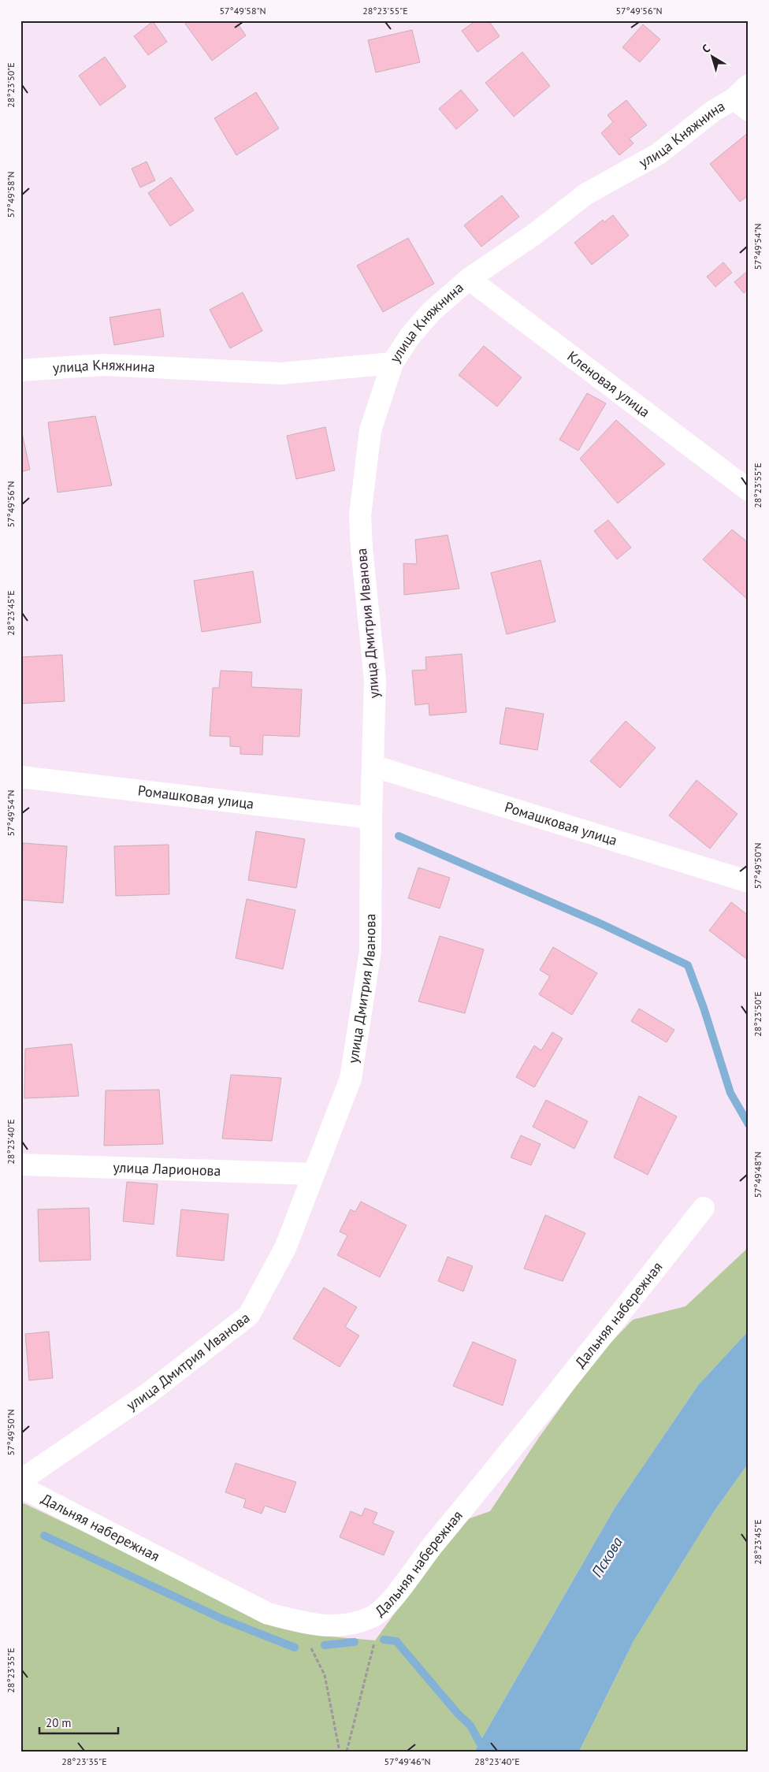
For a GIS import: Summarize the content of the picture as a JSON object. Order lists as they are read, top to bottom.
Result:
{
  "streets": {
    "street": [
      "улица Княжнина",
      "Кленовая улица",
      "улица Дмитрия Иванова",
      "Ромашковая улица",
      "улица Ларионова",
      "Дальняя набережная"
    ]
  },
  "crossings": [
    ["улица Княжнина", "Кленовая улица"],
    ["улица Княжнина", "улица Дмитрия Иванова"],
    ["улица Дмитрия Иванова", "Ромашковая улица"],
    ["улица Дмитрия Иванова", "улица Ларионова"]
  ],
  "water": ["Пскова"],
  "scale_bar": "20 m",
  "north": "top left",
  "coordinates": [
    "57°49'58\"N",
    "28°23'55\"E",
    "57°49'56\"N",
    "28°23'50\"E",
    "57°49'54\"N",
    "28°23'45\"E",
    "57°49'50\"N",
    "28°23'40\"E",
    "57°49'48\"N",
    "28°23'35\"E",
    "57°49'46\"N"
  ]
}
